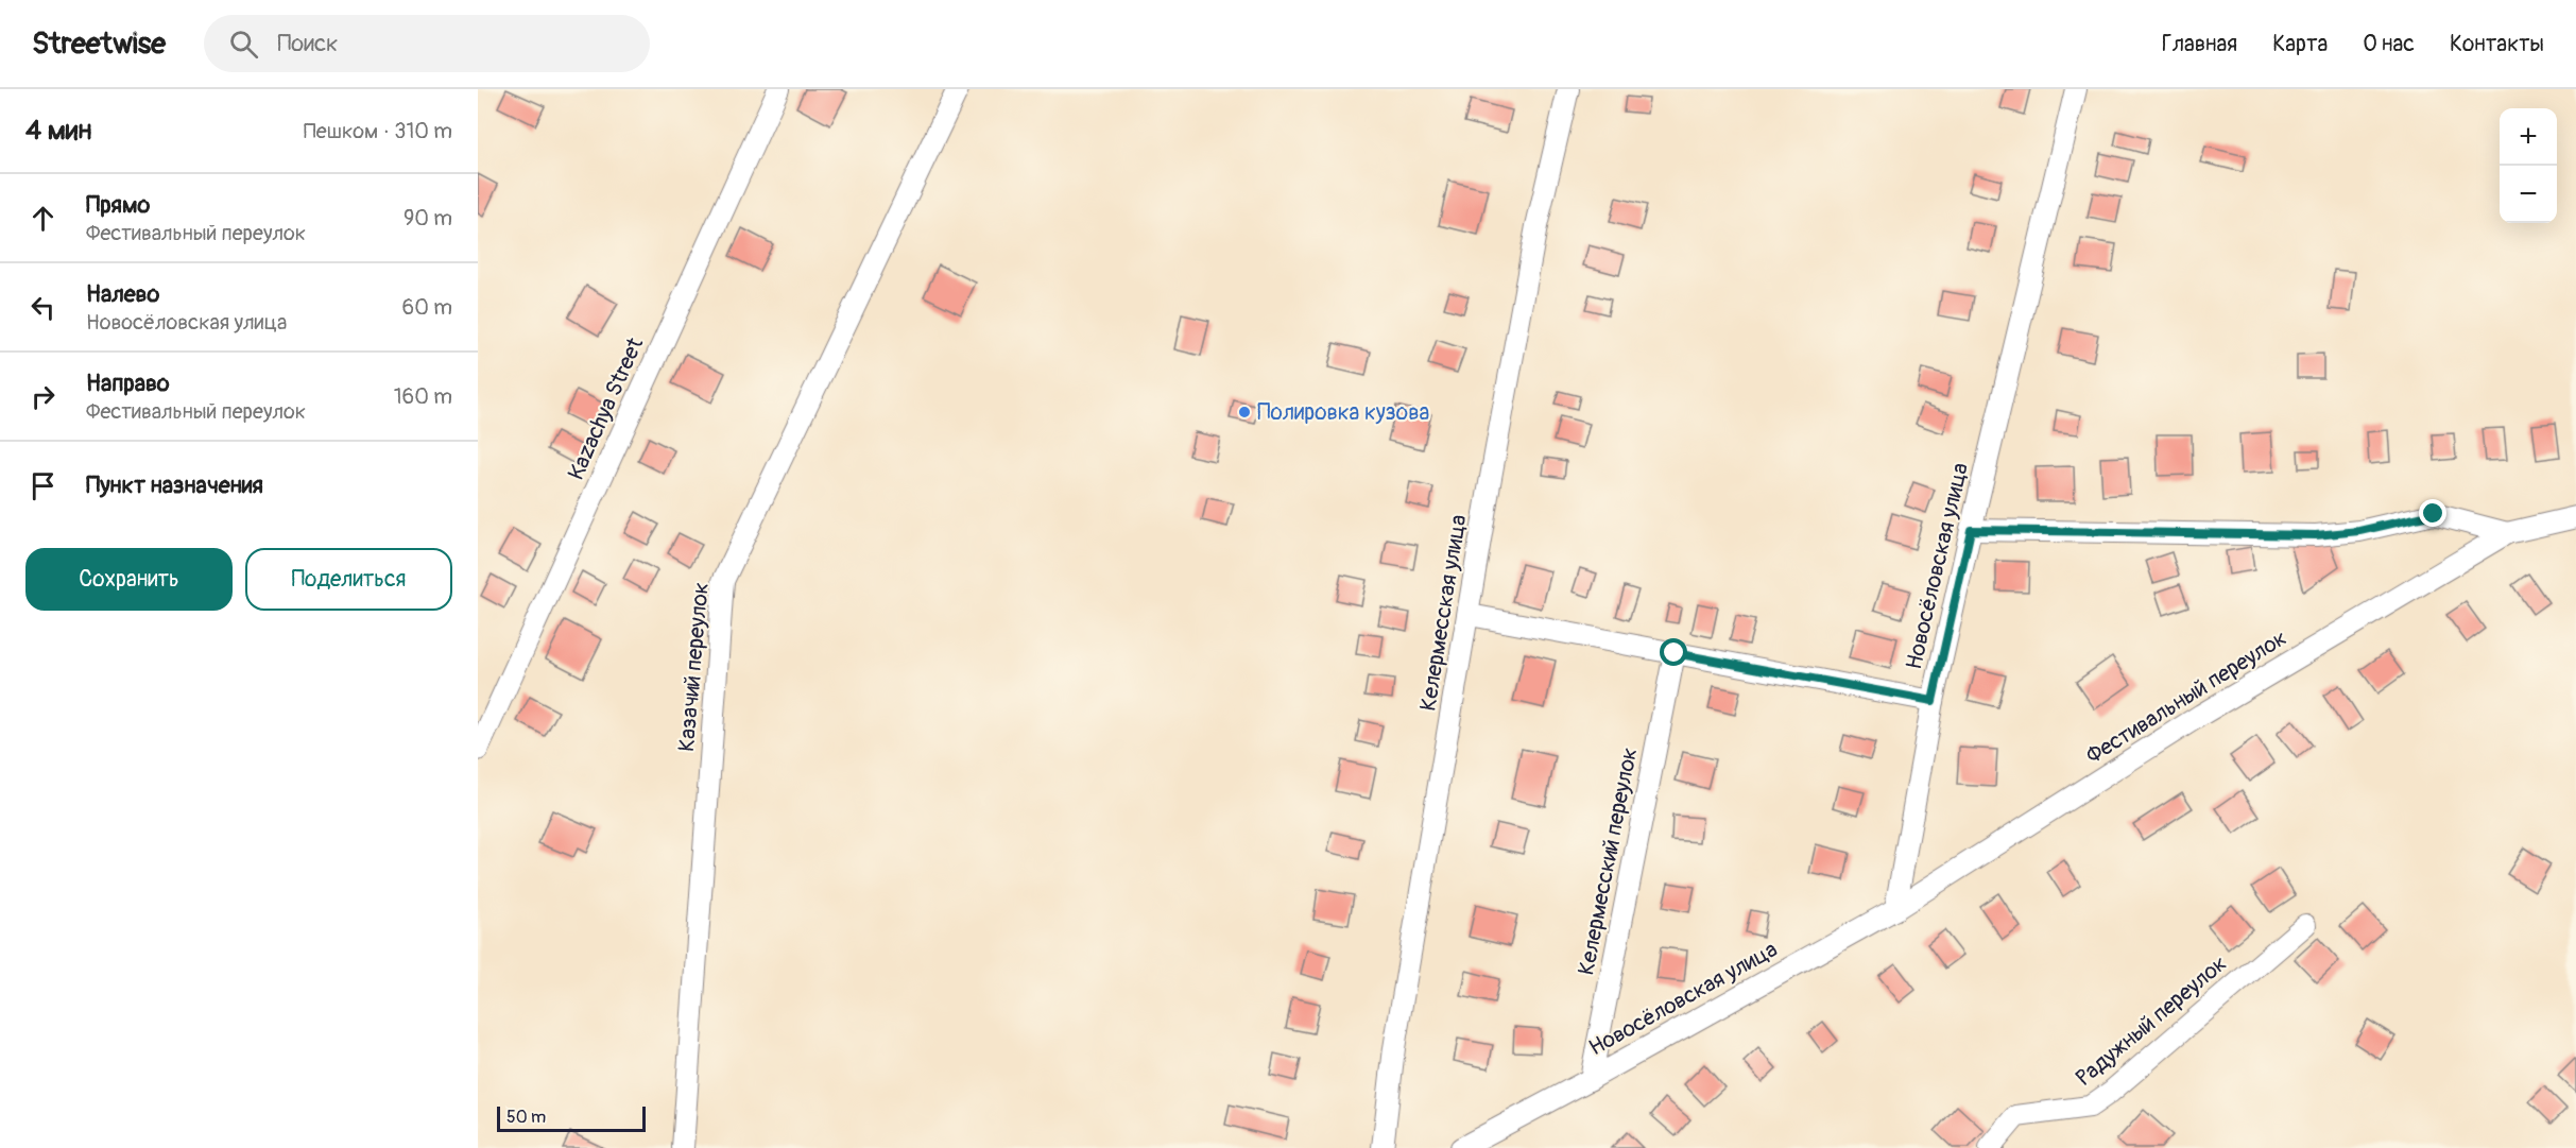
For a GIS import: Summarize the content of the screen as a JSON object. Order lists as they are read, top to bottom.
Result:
{
  "streets": {
    "street": [
      "Kazachya Street",
      "Новосёловская улица",
      "Келермесская улица",
      "Казачий переулок",
      "Фестивальный переулок",
      "Келермесский переулок",
      "Радужный переулок"
    ]
  },
  "crossings": [
    ["Новосёловская улица", "Фестивальный переулок"],
    ["Новосёловская улица", "Келермесский переулок"]
  ],
  "places": ["Полировка кузова"],
  "scale_bar": "50 m",
  "page": {
    "header": "Streetwise",
    "search": "Поиск",
    "nav": [
      "Главная",
      "Карта",
      "О нас",
      "Контакты"
    ],
    "heading": ["4 мин", "Пешком · 310 m"],
    "map_buttons": ["+", "−"],
    "list": [
      ["Прямо", "Фестивальный переулок", "90 m"],
      ["Налево", "Новосёловская улица", "60 m"],
      ["Направо", "Фестивальный переулок", "160 m"],
      "Пункт назначения"
    ],
    "buttons": ["Сохранить", "Поделиться"],
    "scale": "50 m"
  }
}
